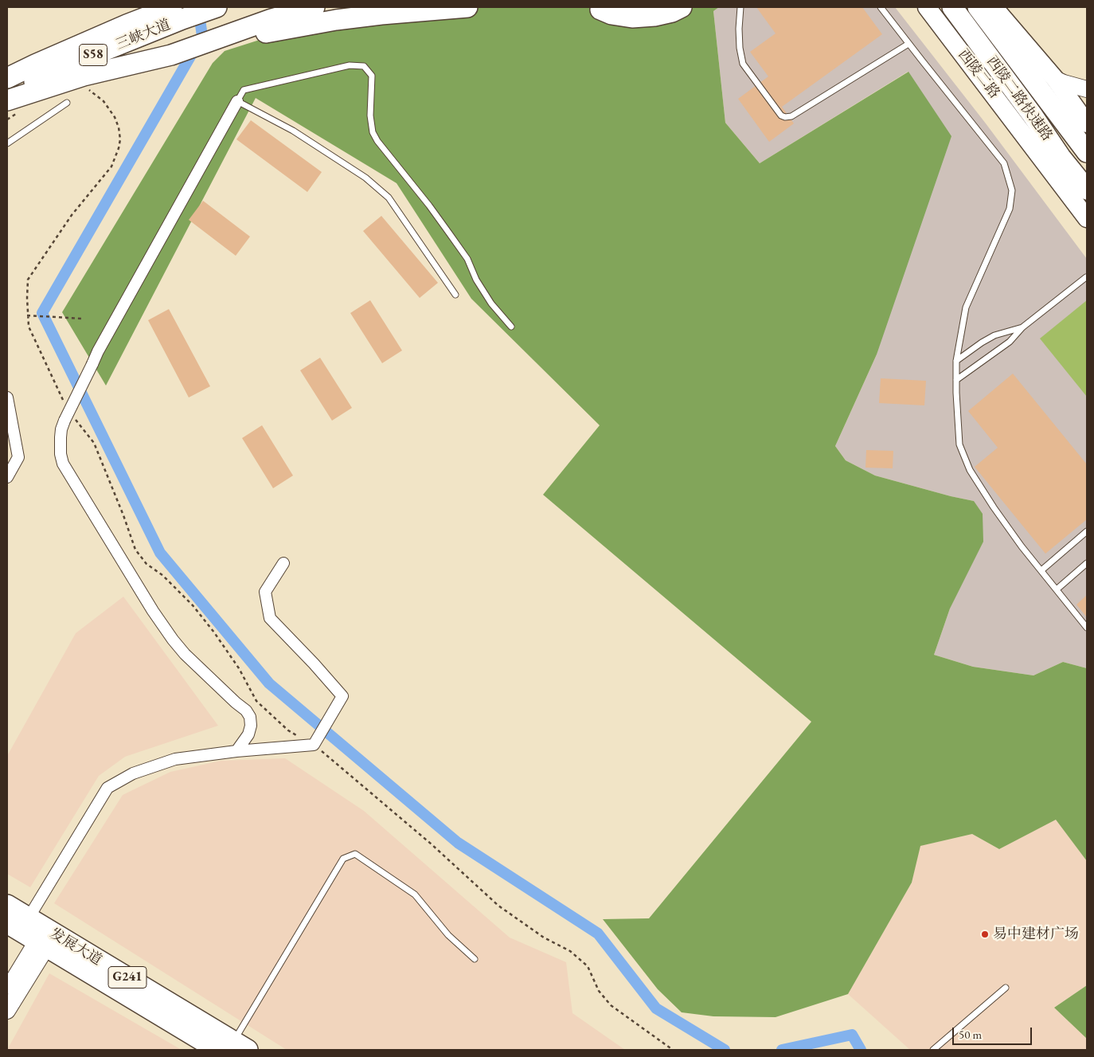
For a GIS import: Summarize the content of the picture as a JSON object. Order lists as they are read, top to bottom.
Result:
{
  "streets": {
    "highway": [
      "三峡大道",
      "S58",
      "西陵二路快速路",
      "发展大道",
      "G241"
    ],
    "main road": ["西陵二路"]
  },
  "places": ["易中建材广场"],
  "scale_bar": "50 m"
}
